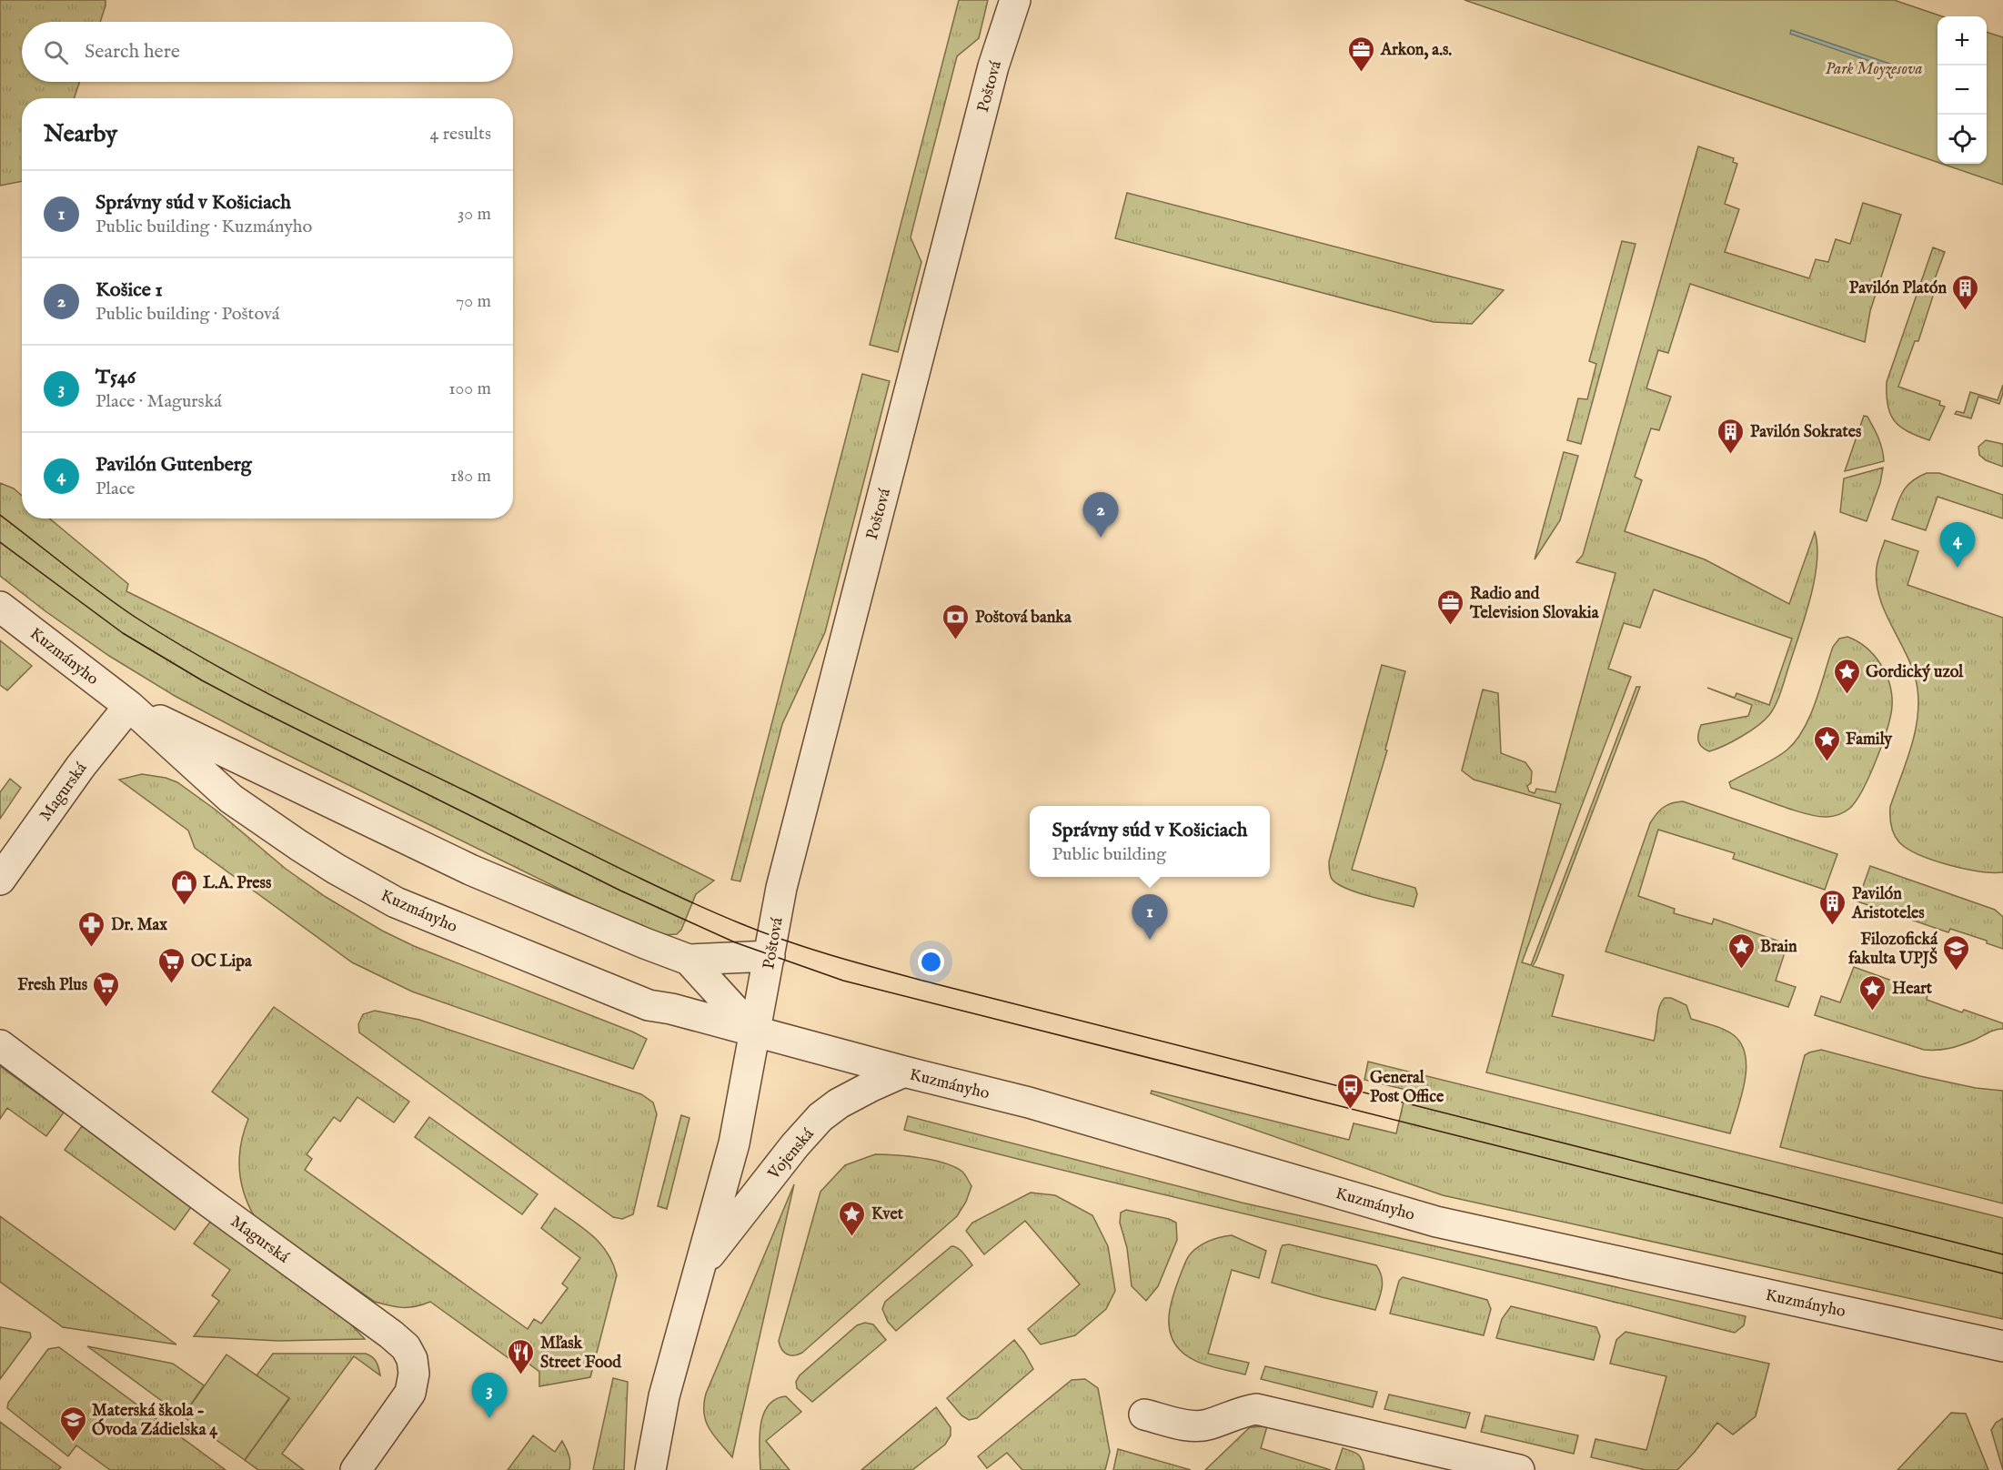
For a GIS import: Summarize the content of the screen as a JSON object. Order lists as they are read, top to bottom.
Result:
{
  "streets": {
    "street": [
      "Poštová",
      "Kuzmányho",
      "Magurská",
      "Vojenská"
    ]
  },
  "crossings": [
    ["Poštová", "Kuzmányho"],
    ["Poštová", "Vojenská"],
    ["Kuzmányho", "Magurská"],
    ["Kuzmányho", "Vojenská"]
  ],
  "parks": ["Park Moyzesova"],
  "places": {
    "office": ["Arkon, a.s.", "Radio and Television Slovakia"],
    "building": ["Pavilón Platón", "Pavilón Sokrates", "Pavilón Aristoteles"],
    "bank": ["Poštová banka"],
    "place": [
      "Gordický uzol",
      "Family",
      "Brain",
      "Heart",
      "Kvet"
    ],
    "shop": ["L.A. Press"],
    "pharmacy": ["Dr. Max"],
    "school or university": ["Filozofická fakulta UPJŠ", "Materská škola - Óvoda Zádielska 4"],
    "supermarket": ["OC Lipa", "Fresh Plus"],
    "bus stop": ["General Post Office"],
    "restaurant": ["Mľask Street Food"]
  },
  "page": {
    "map_buttons": ["+", "−"],
    "search": "Search here",
    "heading": ["Nearby", "4 results"],
    "list": [
      {
        "mark": "1",
        "name": "Správny súd v Košiciach",
        "note": "Public building · Kuzmányho",
        "value": "30 m"
      },
      {
        "mark": "2",
        "name": "Košice 1",
        "note": "Public building · Poštová",
        "value": "70 m"
      },
      {
        "mark": "3",
        "name": "T546",
        "note": "Place · Magurská",
        "value": "100 m"
      },
      {
        "mark": "4",
        "name": "Pavilón Gutenberg",
        "note": "Place",
        "value": "180 m"
      }
    ],
    "pins": [
      "2",
      "4",
      "1",
      "3"
    ],
    "popup": ["Správny súd v Košiciach", "Public building"]
  }
}
